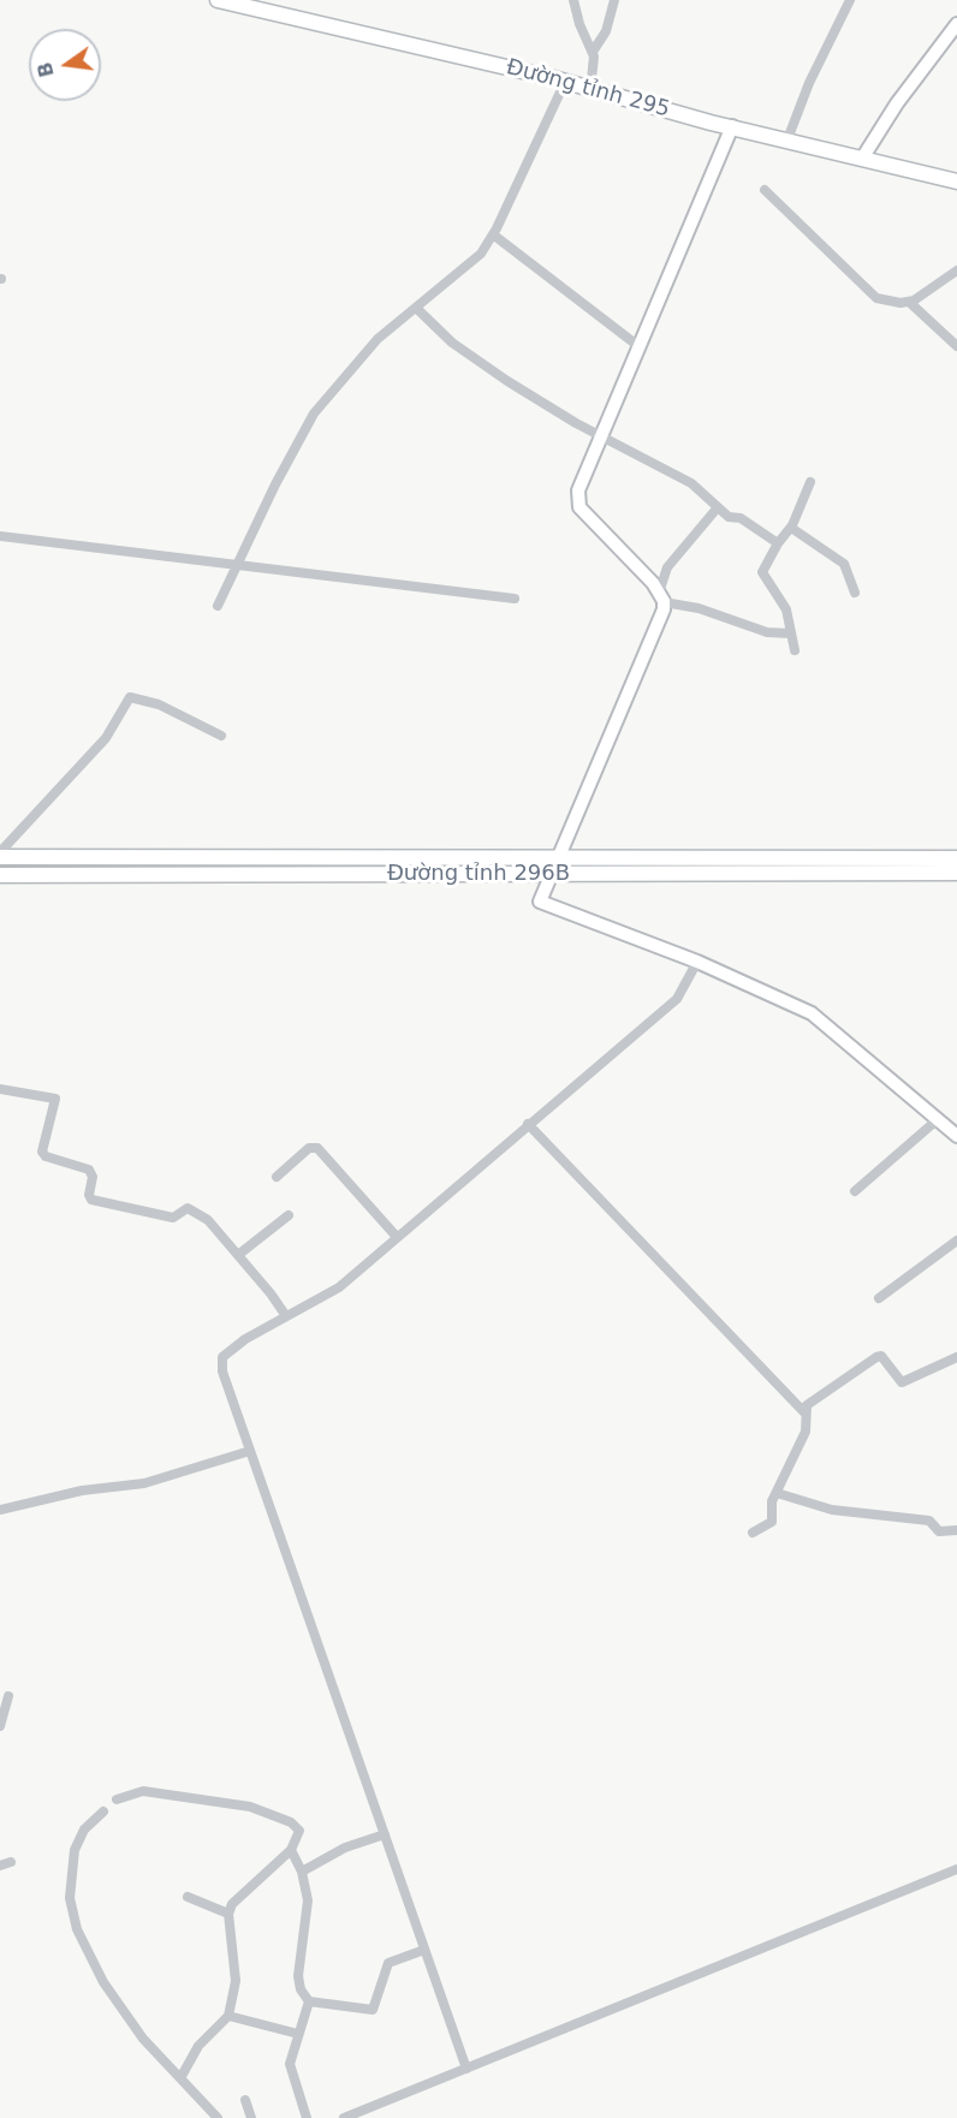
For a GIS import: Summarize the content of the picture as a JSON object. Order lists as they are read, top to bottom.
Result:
{
  "streets": {
    "main road": ["Đường tỉnh 295", "Đường tỉnh 296B"]
  },
  "north": "left"
}
